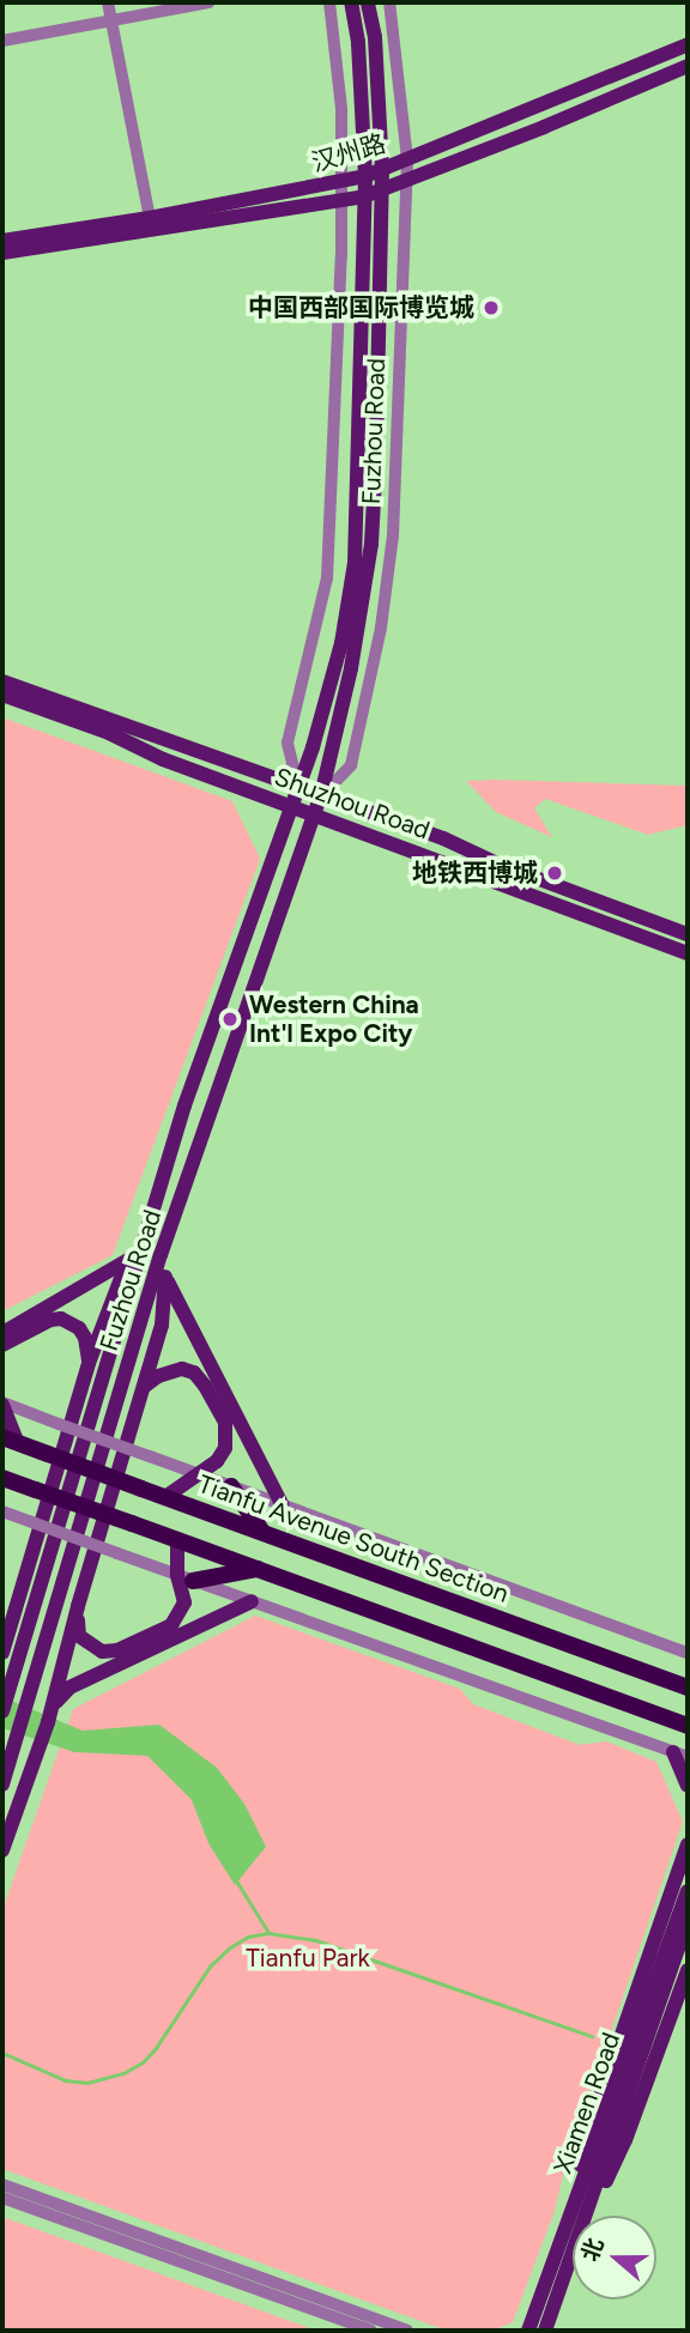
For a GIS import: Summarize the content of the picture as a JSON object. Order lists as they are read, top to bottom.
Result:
{
  "streets": {
    "highway": ["Tianfu Avenue South Section"],
    "main road": [
      "汉州路",
      "Fuzhou Road",
      "Shuzhou Road",
      "Xiamen Road"
    ]
  },
  "crossings": [
    ["汉州路", "Fuzhou Road"],
    ["Fuzhou Road", "Shuzhou Road"]
  ],
  "parks": ["Tianfu Park"],
  "places": ["中国西部国际博览城", "地铁西博城", "Western China Int'l Expo City"],
  "north": "left"
}
